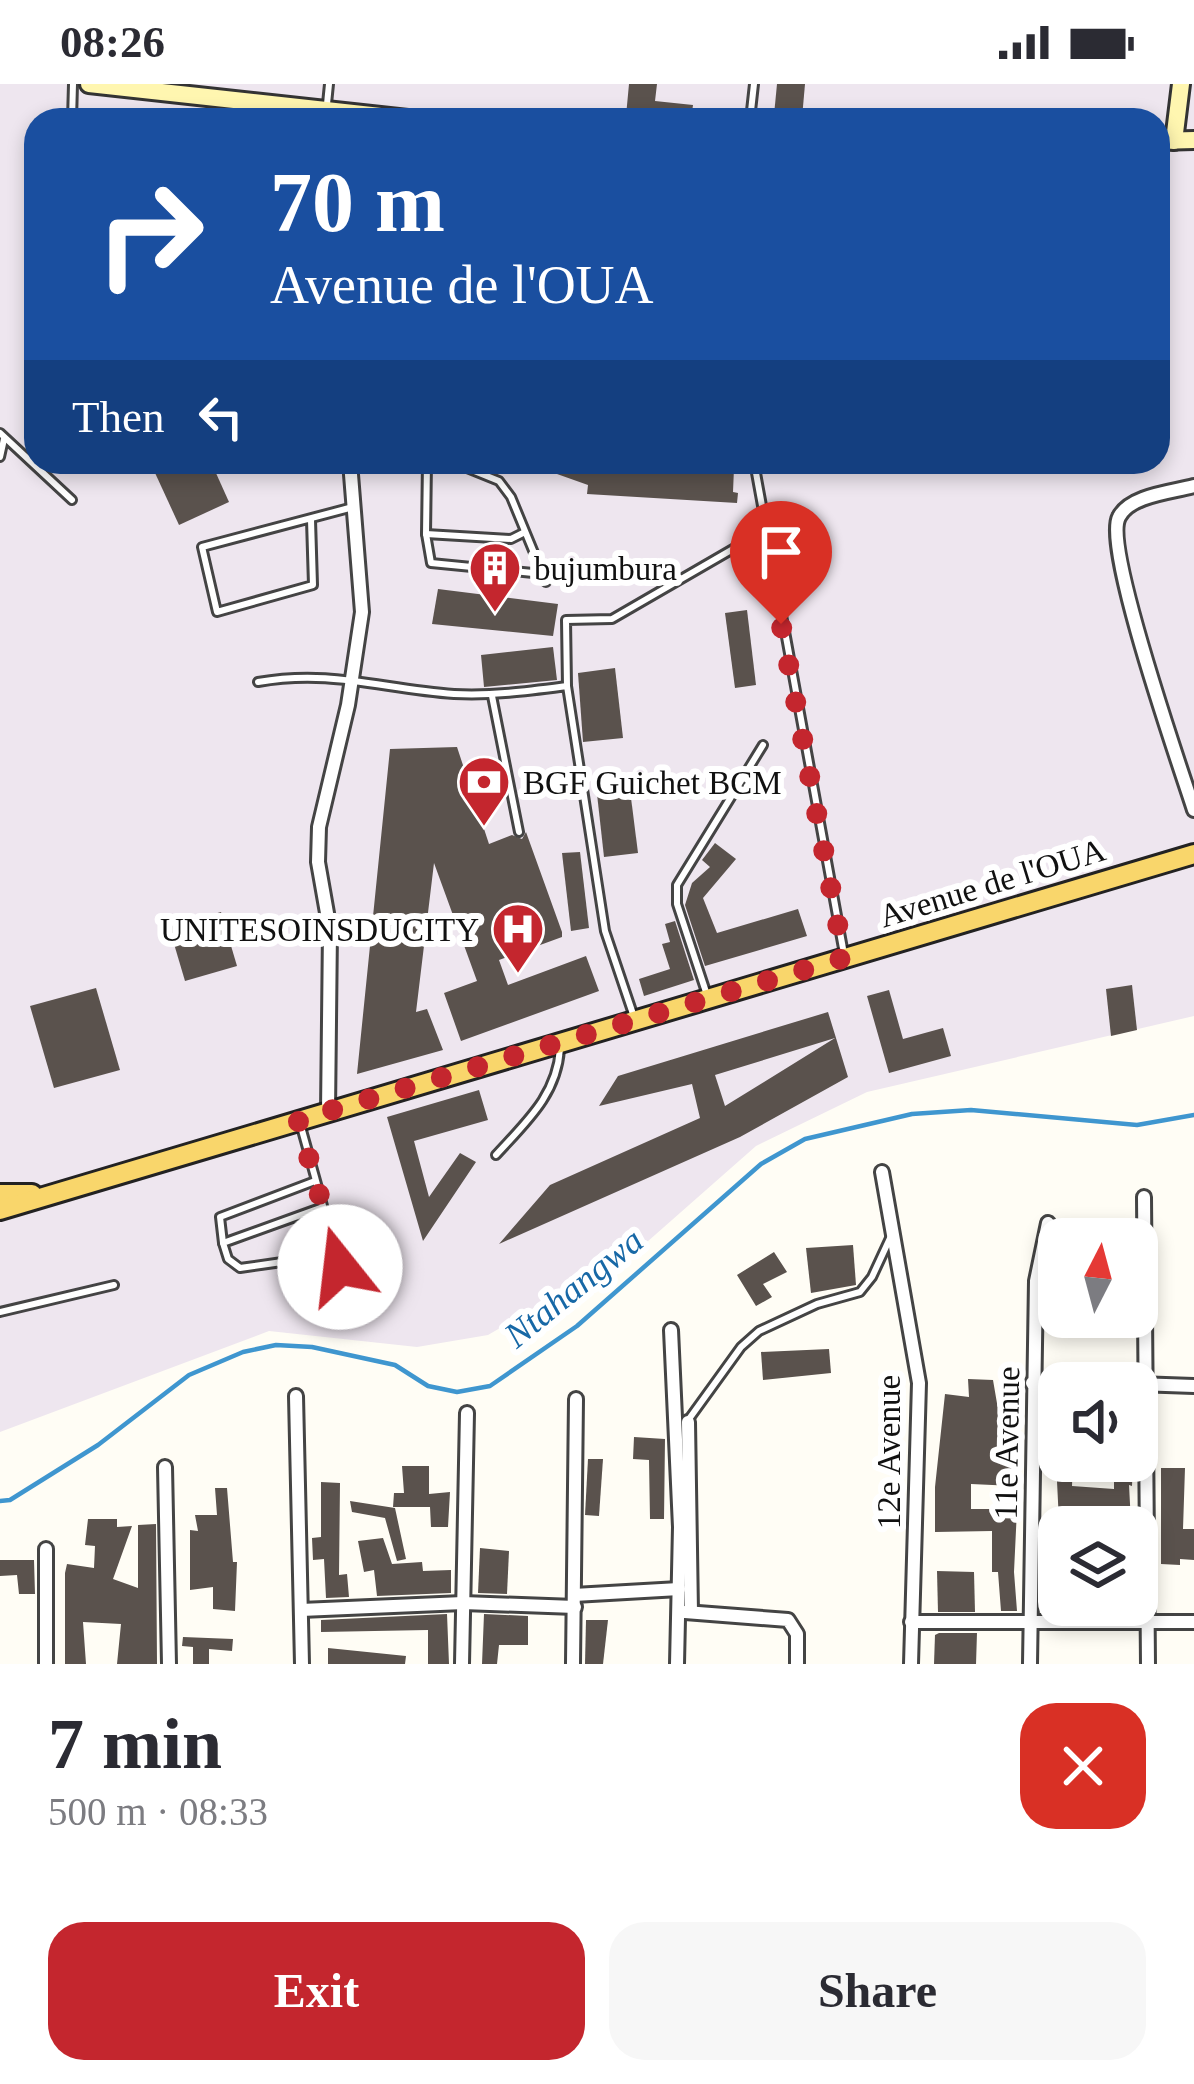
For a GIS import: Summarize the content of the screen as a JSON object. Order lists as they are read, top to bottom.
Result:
{
  "streets": {
    "main road": ["Avenue de l'OUA"],
    "street": ["11e Avenue", "12e Avenue"]
  },
  "water": ["Ntahangwa"],
  "places": {
    "building": ["bujumbura"],
    "bank": ["BGF Guichet BCM"],
    "hospital": ["UNITESOINSDUCITY"]
  },
  "north": "top",
  "page": {
    "status": "08:26",
    "turn": ["70 m", "Avenue de l'OUA"],
    "then": "Then",
    "heading": ["7 min", "500 m · 08:33"],
    "buttons": ["Exit", "Share"]
  }
}
